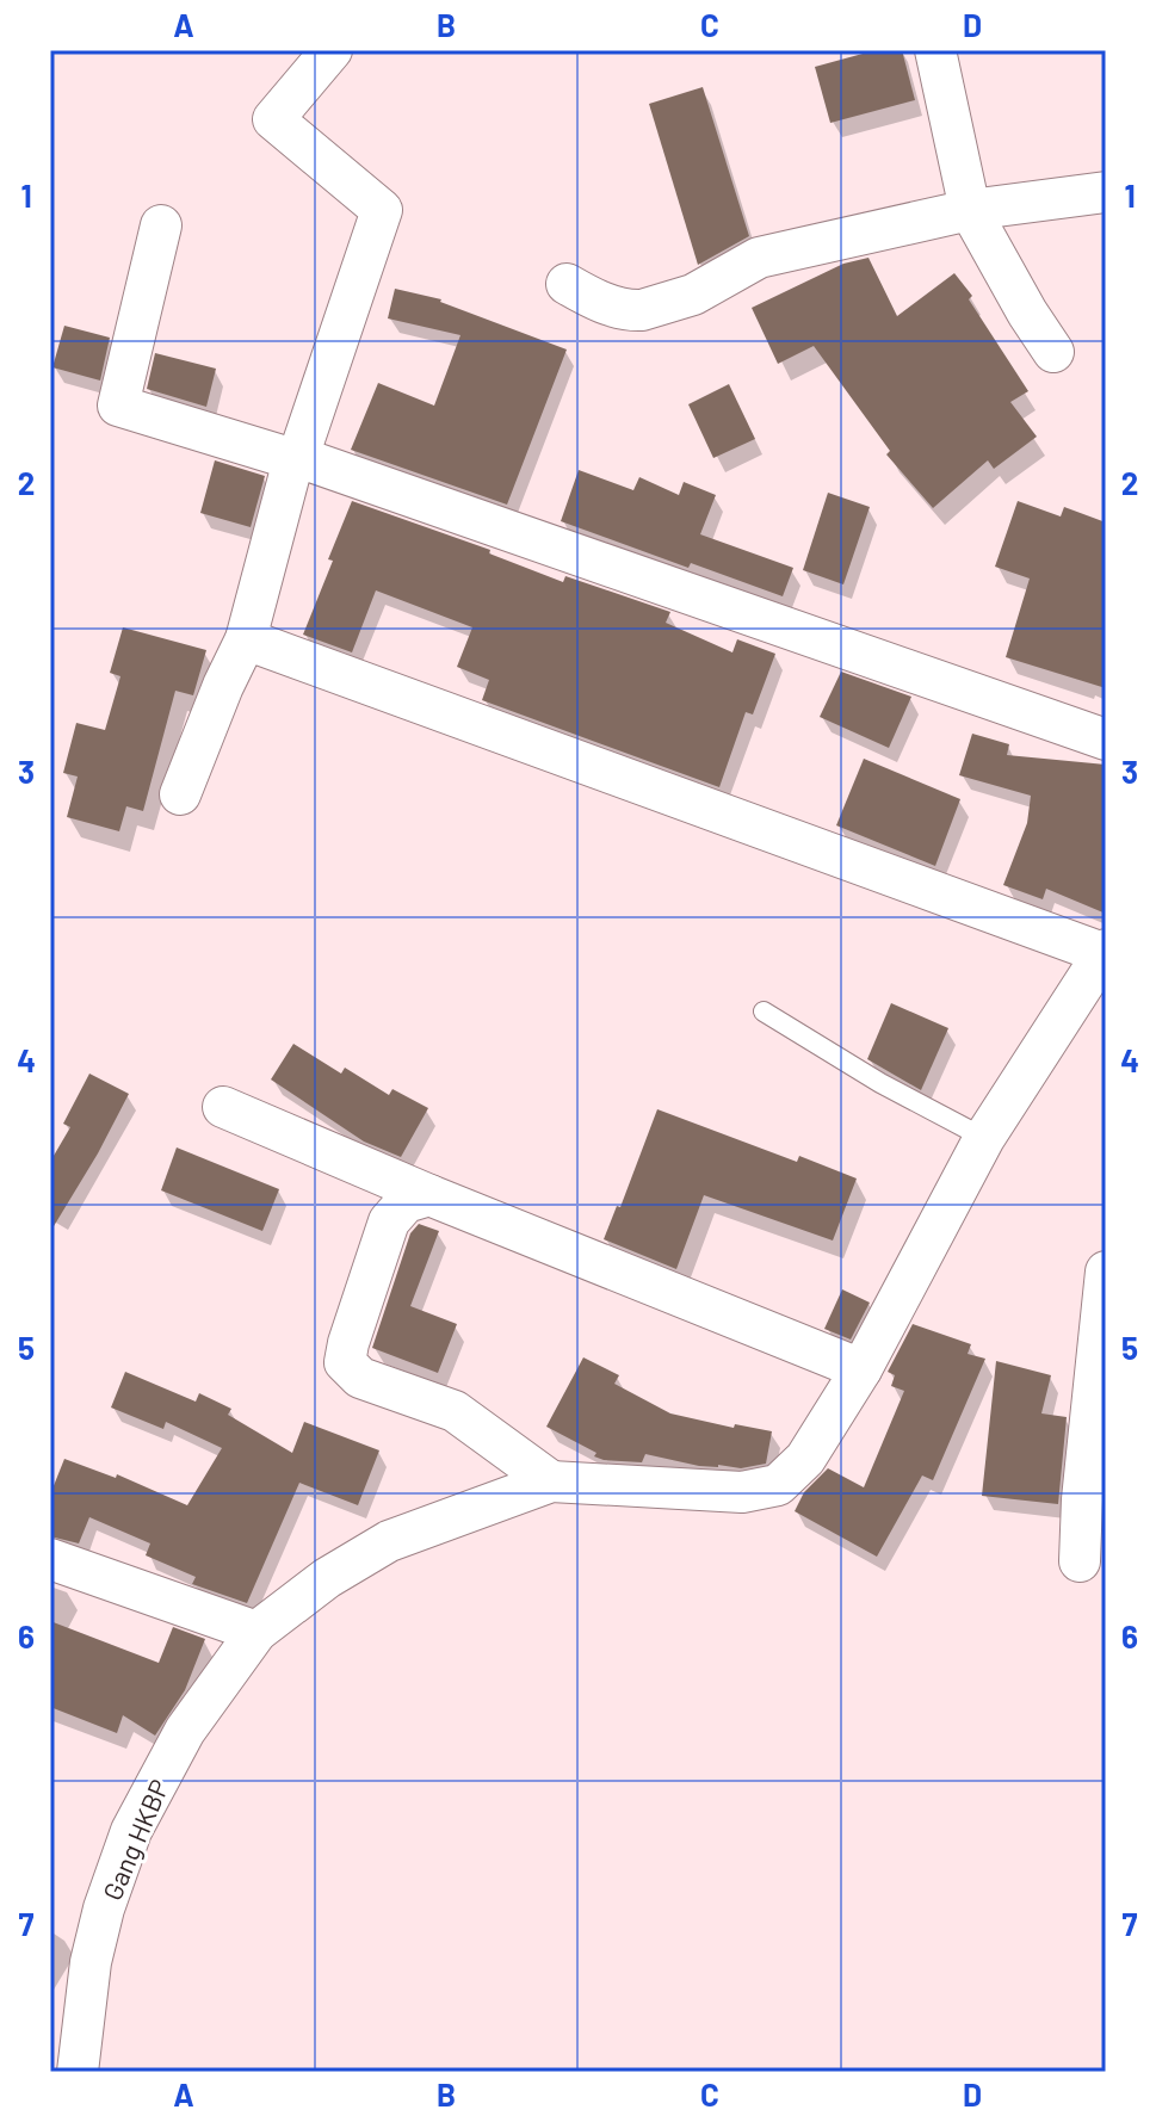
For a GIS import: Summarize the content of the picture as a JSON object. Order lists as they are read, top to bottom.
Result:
{
  "streets": {
    "street": ["Gang HKBP"]
  },
  "grid": {
    "columns": [
      "A",
      "B",
      "C",
      "D"
    ],
    "rows": [
      "1",
      "2",
      "3",
      "4",
      "5",
      "6",
      "7"
    ]
  }
}
